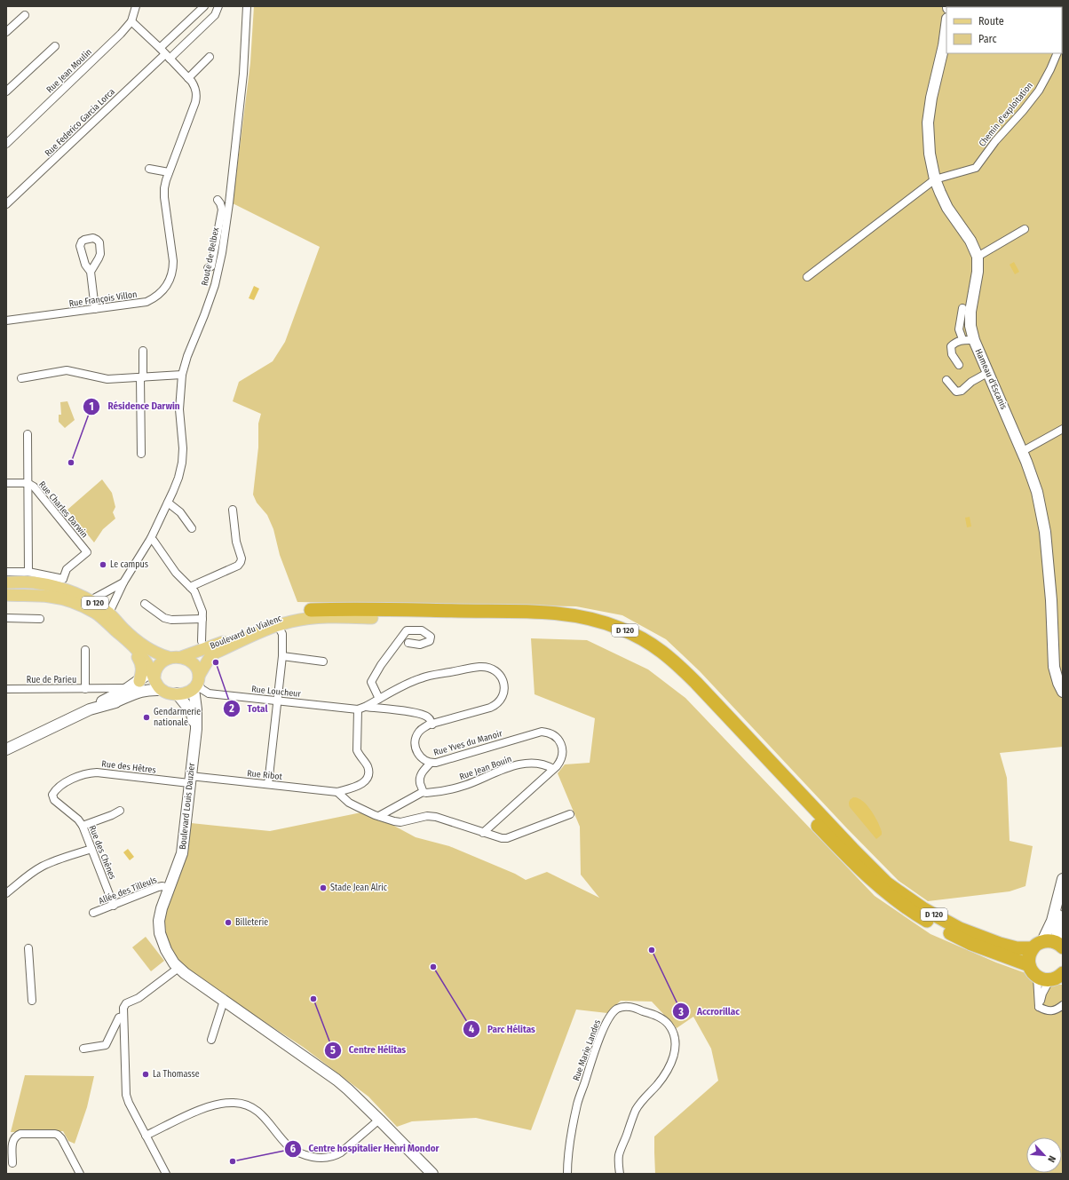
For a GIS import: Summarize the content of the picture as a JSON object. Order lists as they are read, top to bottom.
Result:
{
  "streets": {
    "highway": ["D 120"],
    "main road": ["Boulevard du Vialenc"],
    "street": [
      "Rue Jean Moulin",
      "Chemin d'exploitation",
      "Rue Federico Garcia Lorca",
      "Route de Belbex",
      "Rue François Villon",
      "Hameau d'Escanis",
      "Rue Charles Darwin",
      "Rue de Parieu",
      "Rue Loucheur",
      "Rue Yves du Manoir",
      "Rue des Hêtres",
      "Rue Jean Bouin",
      "Rue Ribot",
      "Boulevard Louis Dauzier",
      "Rue des Chênes",
      "Allée des Tilleuls",
      "Rue Marie Landes"
    ]
  },
  "crossings": [
    ["Rue Jean Moulin", "Rue François Villon"],
    ["Chemin d'exploitation", "Hameau d'Escanis"],
    ["Rue Federico Garcia Lorca", "Rue François Villon"],
    ["Route de Belbex", "D 120"],
    ["D 120", "Boulevard du Vialenc"],
    ["D 120", "Rue Loucheur"],
    ["D 120", "Boulevard Louis Dauzier"],
    ["Boulevard du Vialenc", "Rue Loucheur"],
    ["Boulevard du Vialenc", "Boulevard Louis Dauzier"],
    ["Rue Loucheur", "Rue Yves du Manoir"],
    ["Rue Loucheur", "Boulevard Louis Dauzier"],
    ["Rue Yves du Manoir", "Rue Jean Bouin"],
    ["Rue des Hêtres", "Rue Ribot"],
    ["Rue des Hêtres", "Boulevard Louis Dauzier"],
    ["Rue des Hêtres", "Rue des Chênes"],
    ["Rue Ribot", "Boulevard Louis Dauzier"],
    ["Boulevard Louis Dauzier", "Allée des Tilleuls"],
    ["Rue des Chênes", "Allée des Tilleuls"]
  ],
  "places": [
    "Résidence Darwin",
    "Le campus",
    "Total",
    "Gendarmerie nationale",
    "Stade Jean Alric",
    "Billeterie",
    "Accrorillac",
    "Parc Hélitas",
    "Centre Hélitas",
    "La Thomasse",
    "Centre hospitalier Henri Mondor"
  ],
  "legend": ["Route", "Parc"],
  "north": "bottom right"
}
